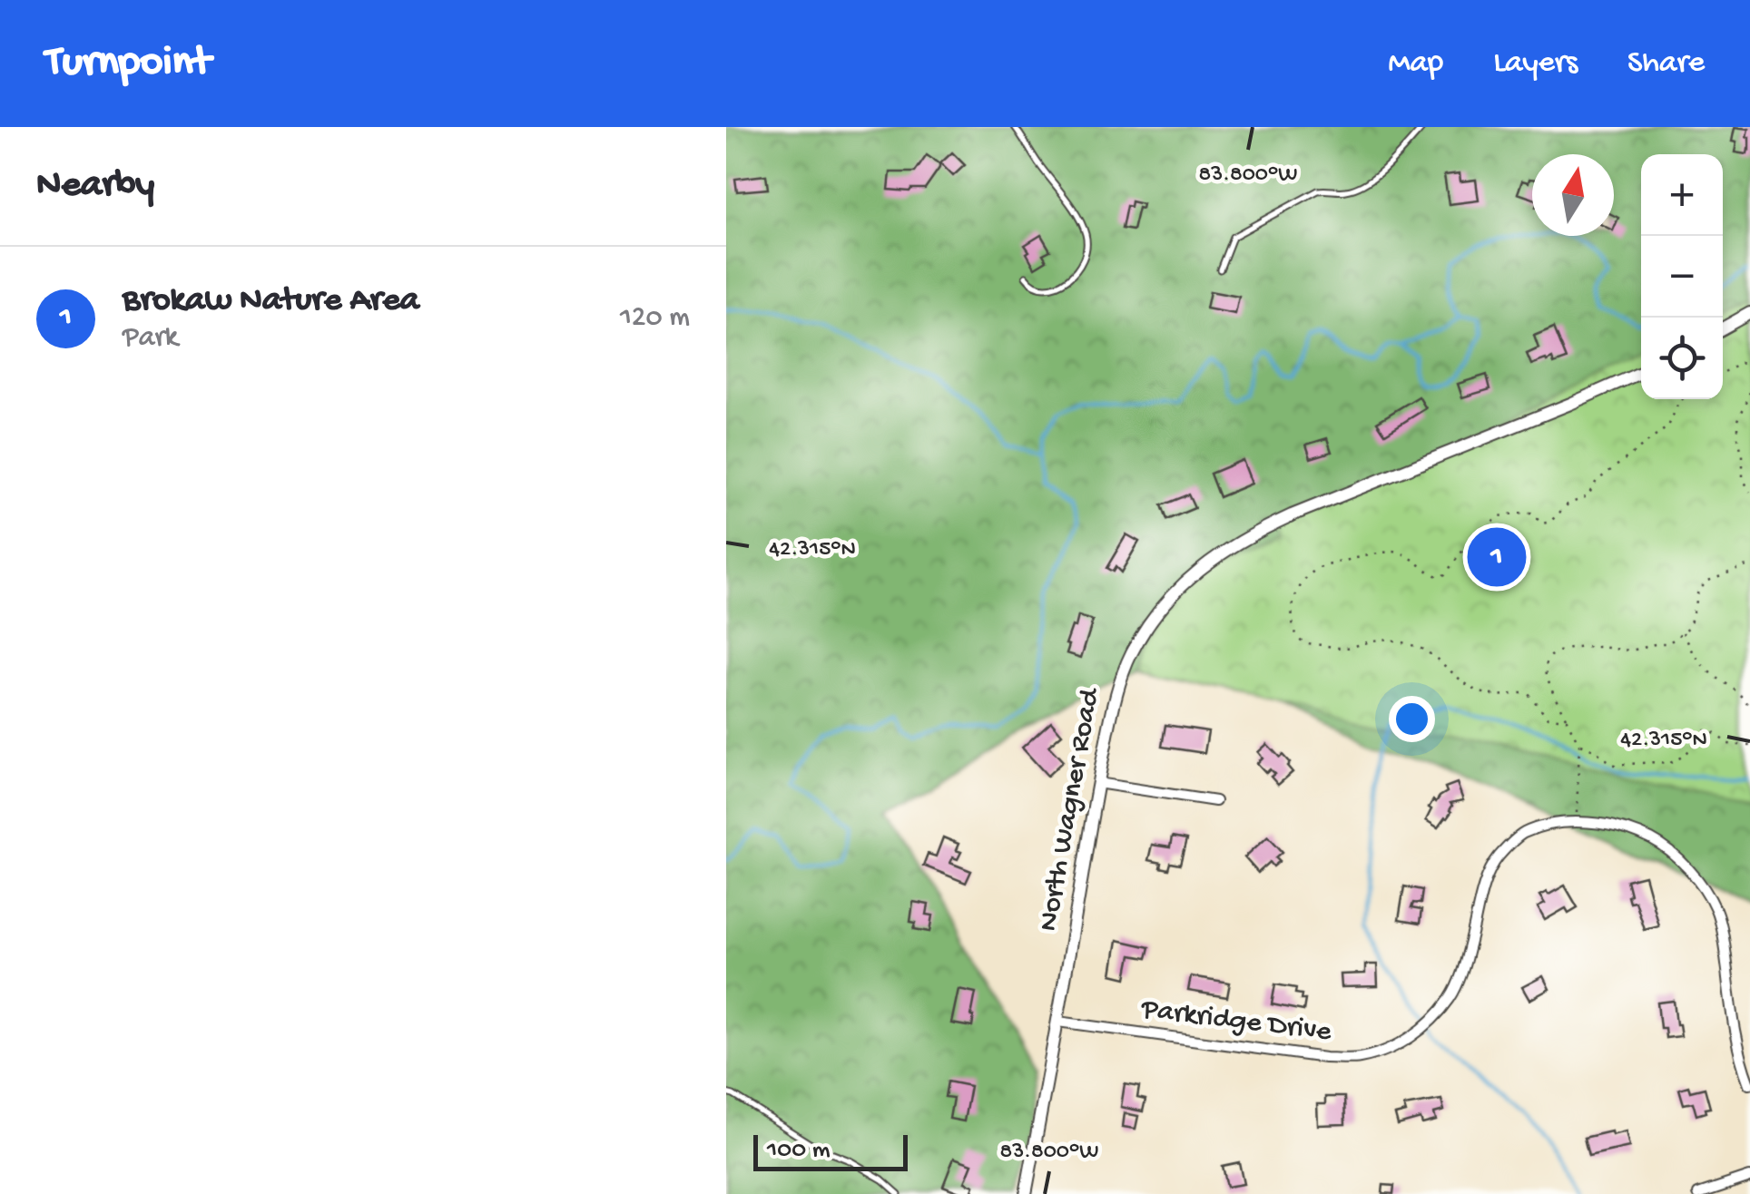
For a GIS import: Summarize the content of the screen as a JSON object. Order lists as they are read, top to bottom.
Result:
{
  "streets": {
    "street": ["North Wagner Road", "Parkridge Drive"]
  },
  "crossings": [
    ["North Wagner Road", "Parkridge Drive"]
  ],
  "scale_bar": "100 m",
  "north": "top",
  "page": {
    "header": "Turnpoint",
    "nav": ["Map", "Layers", "Share"],
    "heading": "Nearby",
    "map_buttons": ["+", "−"],
    "list": [
      {
        "mark": "1",
        "name": "Brokaw Nature Area",
        "note": "Park",
        "value": "120 m"
      }
    ],
    "pins": "1",
    "scale": "100 m"
  },
  "coordinates": ["83.800°W", "42.315°N"]
}
